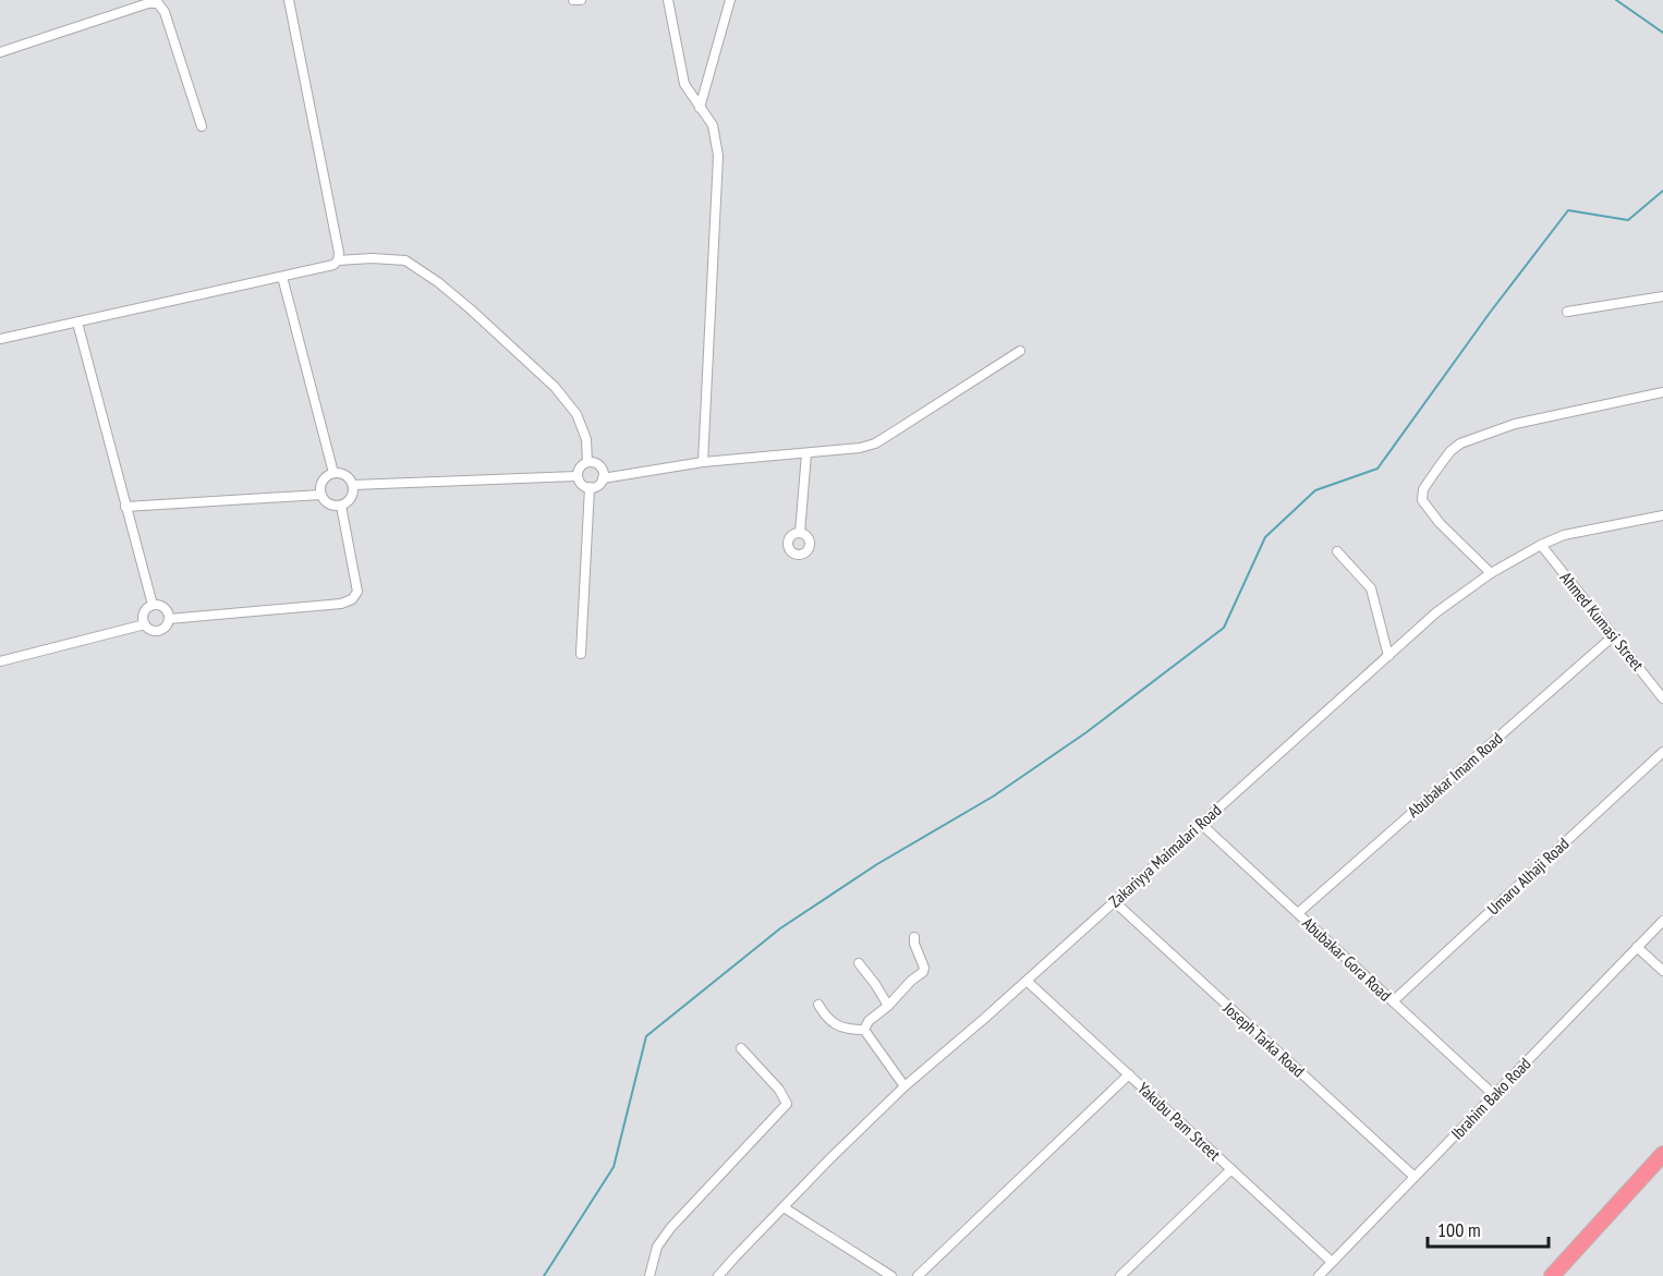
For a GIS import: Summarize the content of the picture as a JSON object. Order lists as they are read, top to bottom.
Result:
{
  "streets": {
    "street": [
      "Ahmed Kumasi Street",
      "Abubakar Imam Road",
      "Zakariyya Maimalari Road",
      "Umaru Alhaji Road",
      "Abubakar Gora Road",
      "Joseph Tarka Road",
      "Ibrahim Bako Road",
      "Yakubu Pam Street"
    ]
  },
  "crossings": [
    ["Ahmed Kumasi Street", "Abubakar Imam Road"],
    ["Ahmed Kumasi Street", "Zakariyya Maimalari Road"],
    ["Abubakar Imam Road", "Abubakar Gora Road"],
    ["Zakariyya Maimalari Road", "Abubakar Gora Road"],
    ["Zakariyya Maimalari Road", "Joseph Tarka Road"],
    ["Zakariyya Maimalari Road", "Yakubu Pam Street"],
    ["Umaru Alhaji Road", "Abubakar Gora Road"],
    ["Abubakar Gora Road", "Ibrahim Bako Road"],
    ["Joseph Tarka Road", "Ibrahim Bako Road"],
    ["Ibrahim Bako Road", "Yakubu Pam Street"]
  ],
  "scale_bar": "100 m"
}
